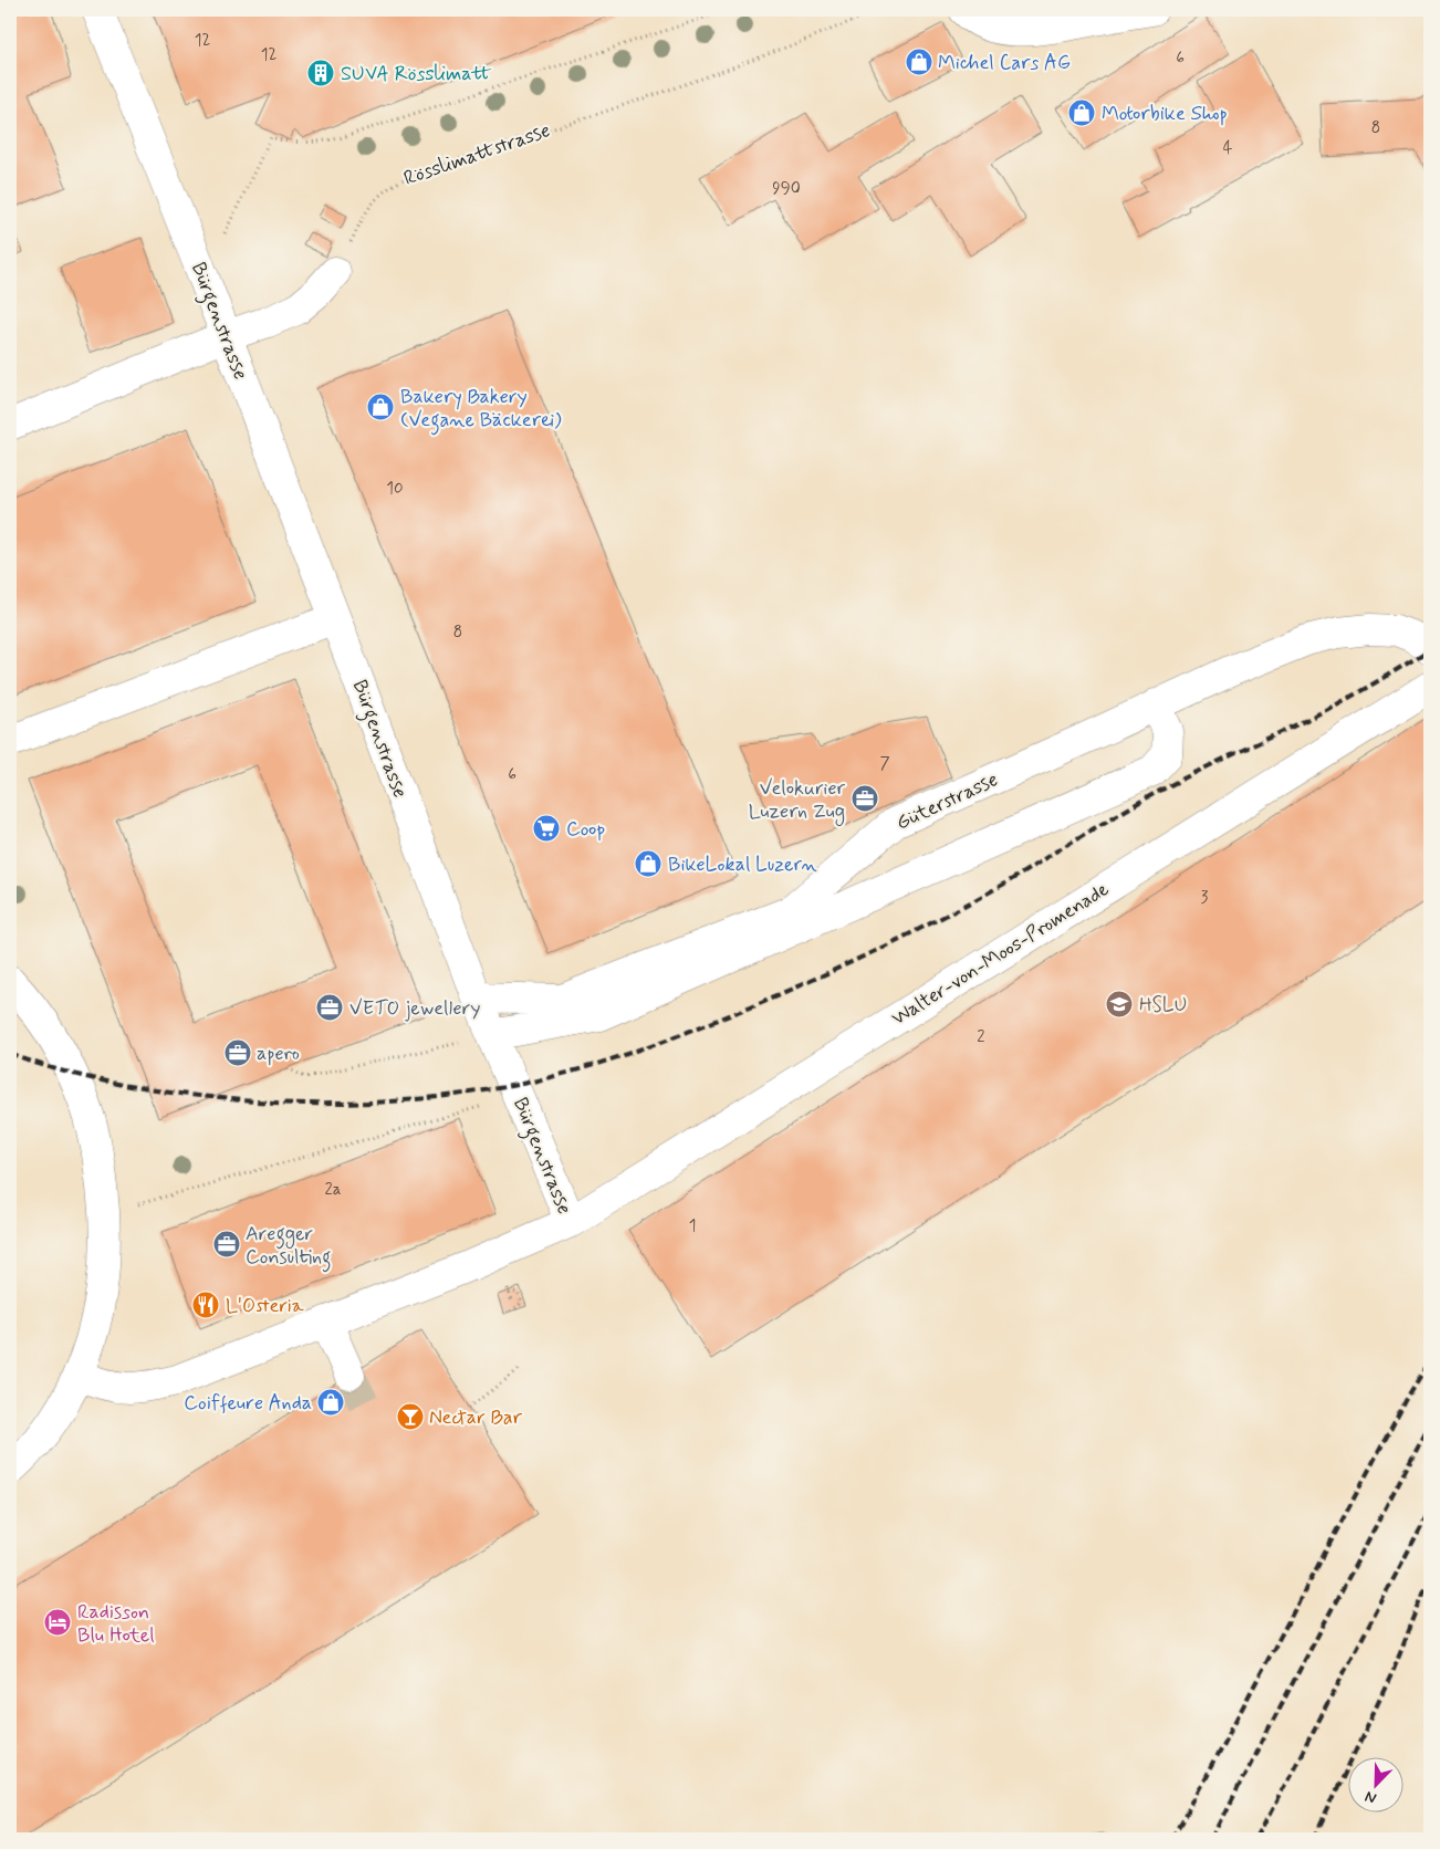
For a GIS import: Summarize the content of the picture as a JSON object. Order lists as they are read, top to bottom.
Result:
{
  "streets": {
    "street": ["Bürgenstrasse", "Güterstrasse", "Walter-von-Moos-Promenade"],
    "path": ["Rösslimattstrasse"]
  },
  "crossings": [
    ["Bürgenstrasse", "Güterstrasse"],
    ["Bürgenstrasse", "Walter-von-Moos-Promenade"]
  ],
  "places": {
    "shop": [
      "Michel Cars AG",
      "Motorbike Shop",
      "Bakery Bakery (Vegane Bäckerei)",
      "BikeLokal Luzern",
      "Coiffeure Anda"
    ],
    "building": ["SUVA Rösslimatt"],
    "office": [
      "Velokurier Luzern Zug",
      "VETO jewellery",
      "apero",
      "Aregger Consulting"
    ],
    "supermarket": ["Coop"],
    "school or university": ["HSLU"],
    "restaurant": ["L'Osteria"],
    "bar": ["Nectar Bar"],
    "hotel": ["Radisson Blu Hotel"]
  },
  "house_numbers": [
    "12",
    "12",
    "6",
    "8",
    "4",
    "990",
    "10",
    "8",
    "7",
    "6",
    "3",
    "2",
    "2a",
    "1"
  ],
  "north": "bottom left"
}
